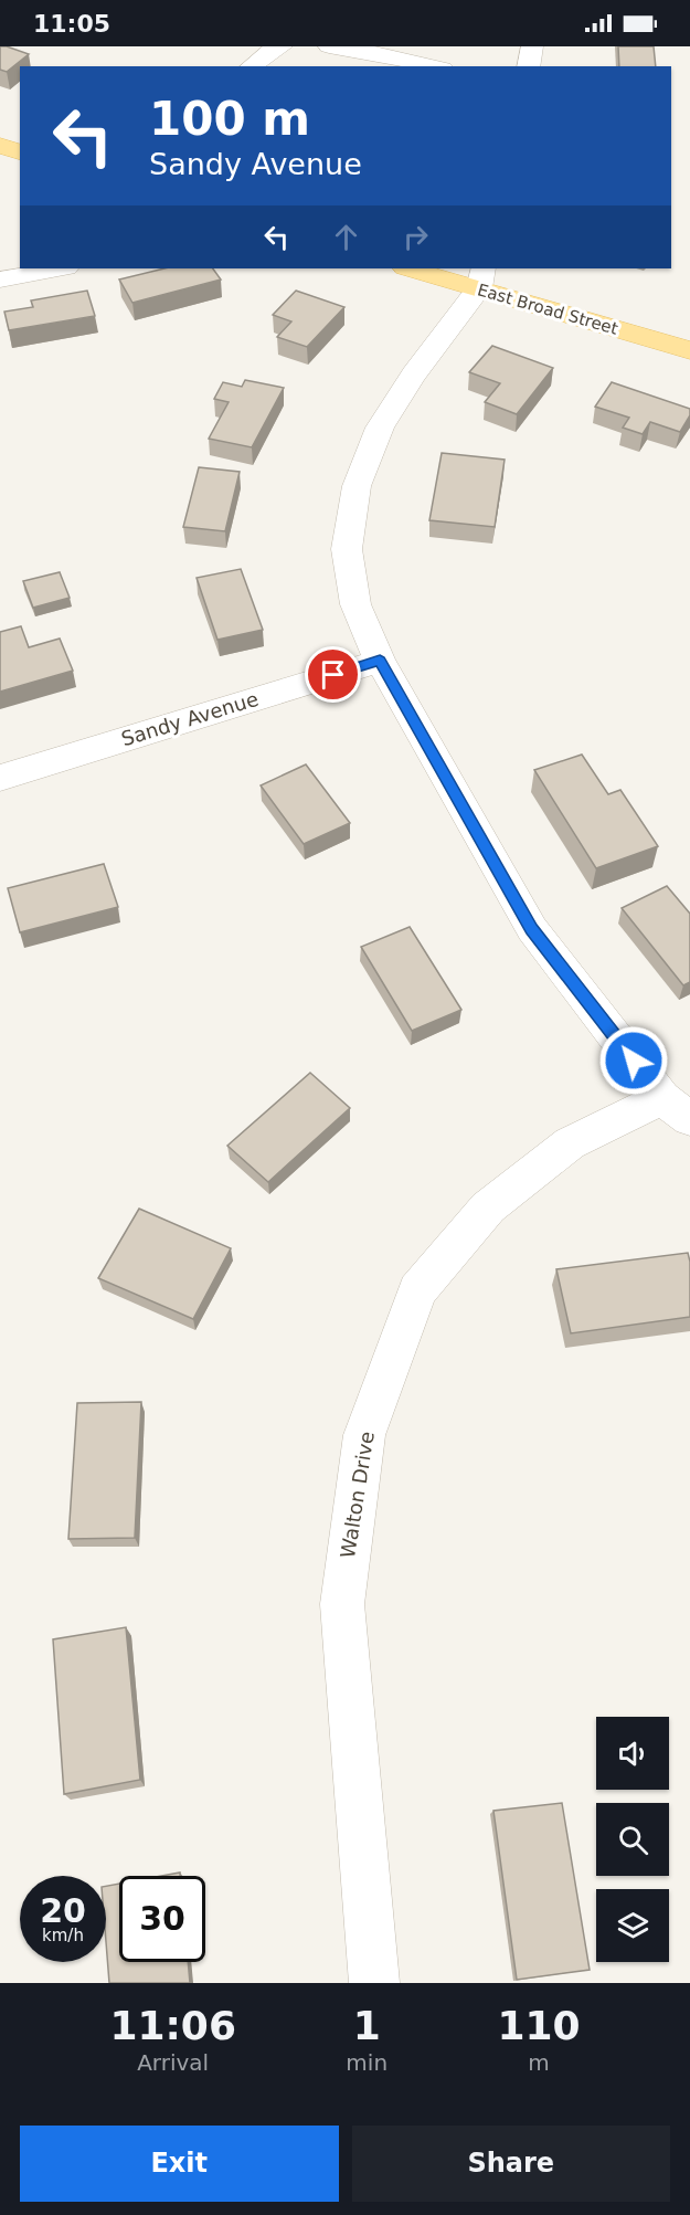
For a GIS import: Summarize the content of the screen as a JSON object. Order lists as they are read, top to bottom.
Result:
{
  "streets": {
    "main road": ["East Broad Street"],
    "street": ["Sandy Avenue", "Walton Drive"]
  },
  "page": {
    "status": "11:05",
    "turn": ["100 m", "Sandy Avenue"],
    "speed": "20 km/h",
    "limit": "30",
    "eta": [
      "11:06",
      "Arrival",
      "1",
      "min",
      "110",
      "m"
    ],
    "buttons": ["Exit", "Share"]
  }
}
